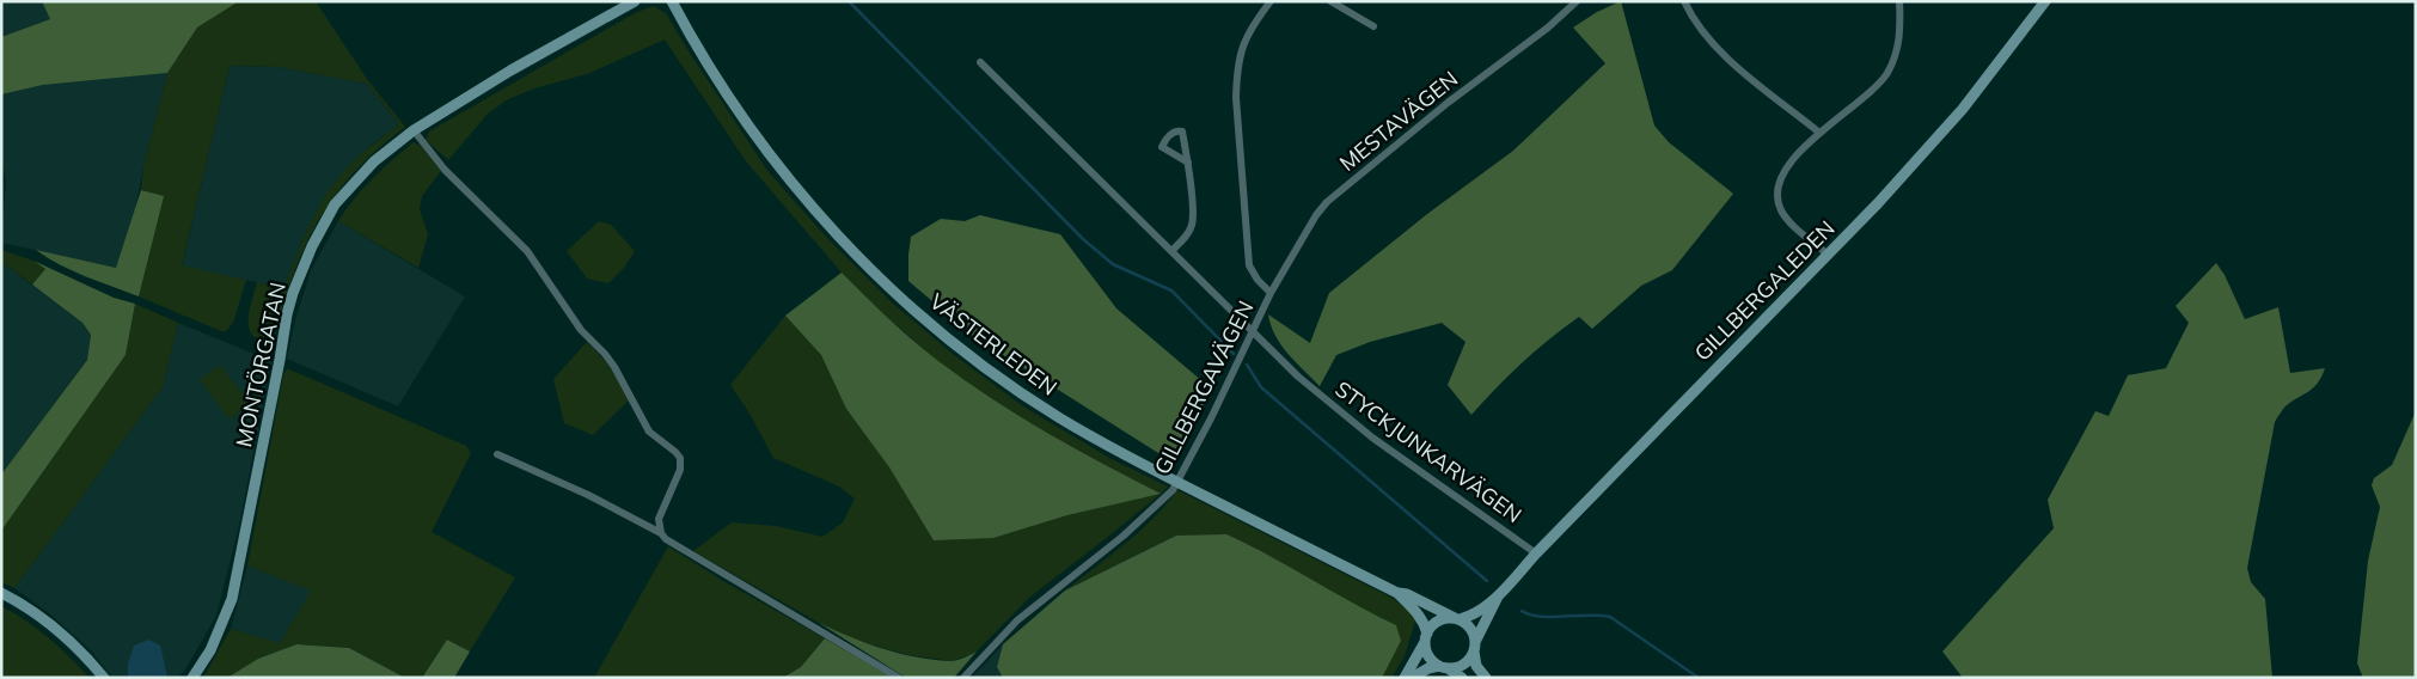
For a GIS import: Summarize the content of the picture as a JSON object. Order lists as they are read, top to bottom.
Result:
{
  "streets": {
    "street": [
      "MESTAVÄGEN",
      "GILLBERGALEDEN",
      "VÄSTERLEDEN",
      "MONTÖRGATAN",
      "GILLBERGAVÄGEN",
      "STYCKJUNKARVÄGEN"
    ]
  },
  "crossings": [
    ["MESTAVÄGEN", "GILLBERGAVÄGEN"],
    ["GILLBERGALEDEN", "VÄSTERLEDEN"],
    ["GILLBERGALEDEN", "STYCKJUNKARVÄGEN"],
    ["GILLBERGAVÄGEN", "STYCKJUNKARVÄGEN"]
  ]
}
